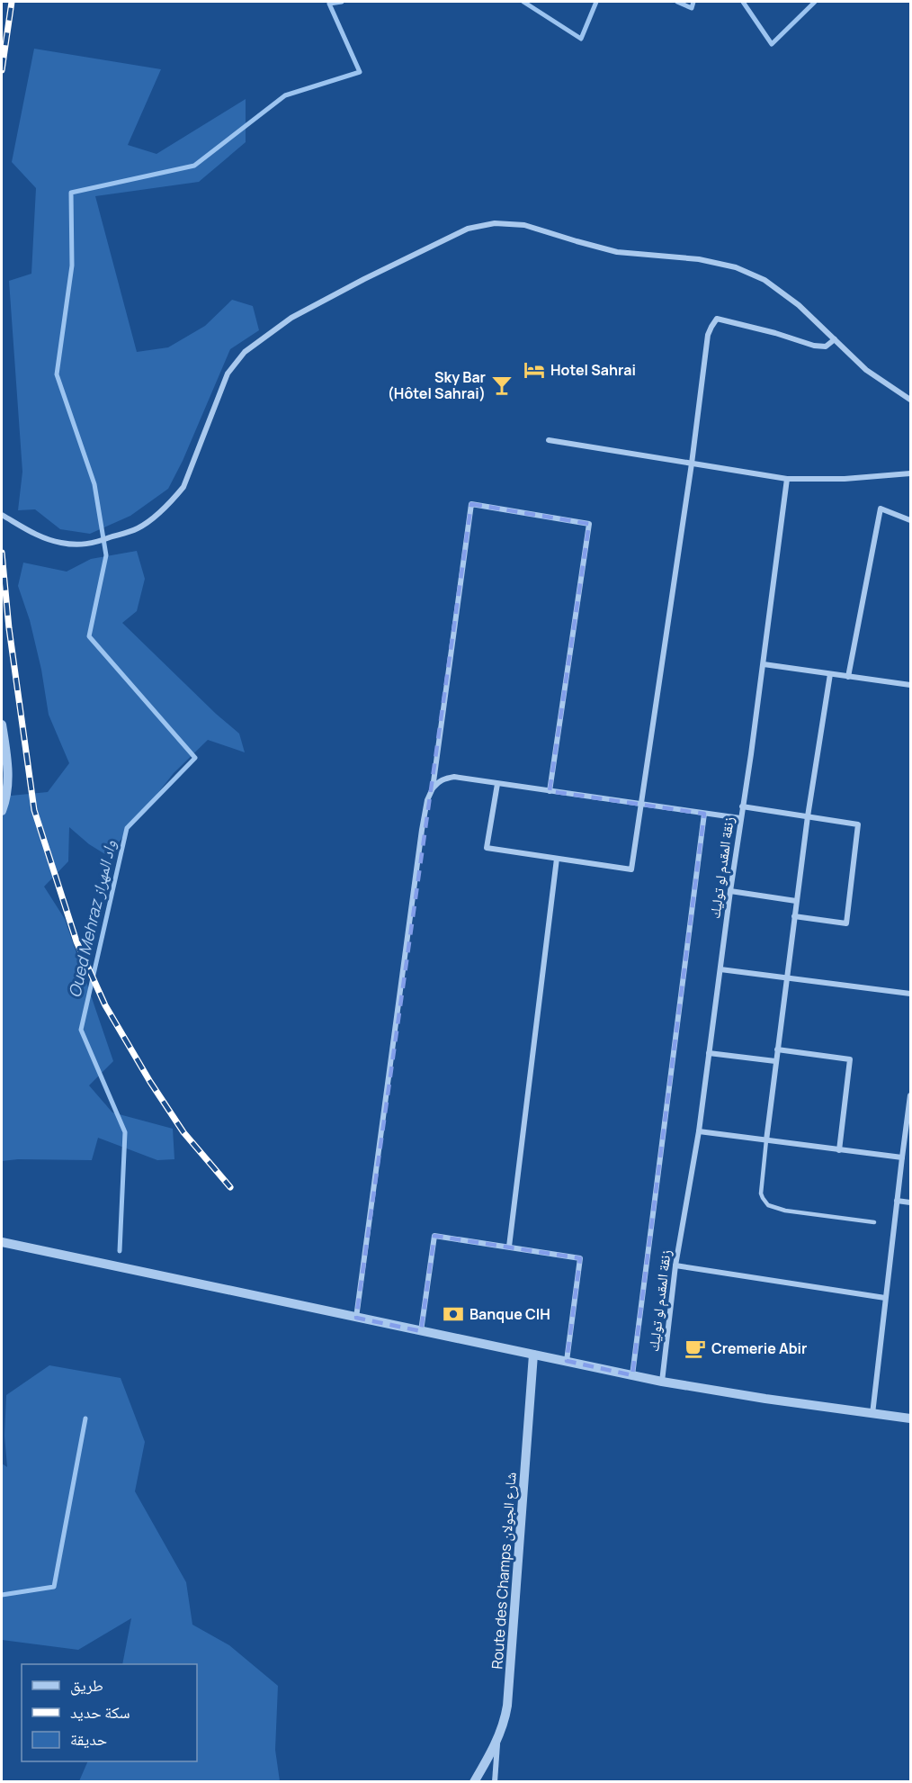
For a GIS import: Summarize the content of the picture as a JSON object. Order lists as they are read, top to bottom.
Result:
{
  "streets": {
    "street": ["زنقة المقدم لو توليك", "Route des Champs شارع الجولان"]
  },
  "water": ["Oued Mehraz واد المهراز"],
  "places": {
    "hotel": ["Hotel Sahrai"],
    "bar": ["Sky Bar (Hôtel Sahrai)"],
    "bank": ["Banque CIH"],
    "cafe": ["Cremerie Abir"]
  },
  "legend": ["طريق", "سكة حديد", "حديقة"]
}
